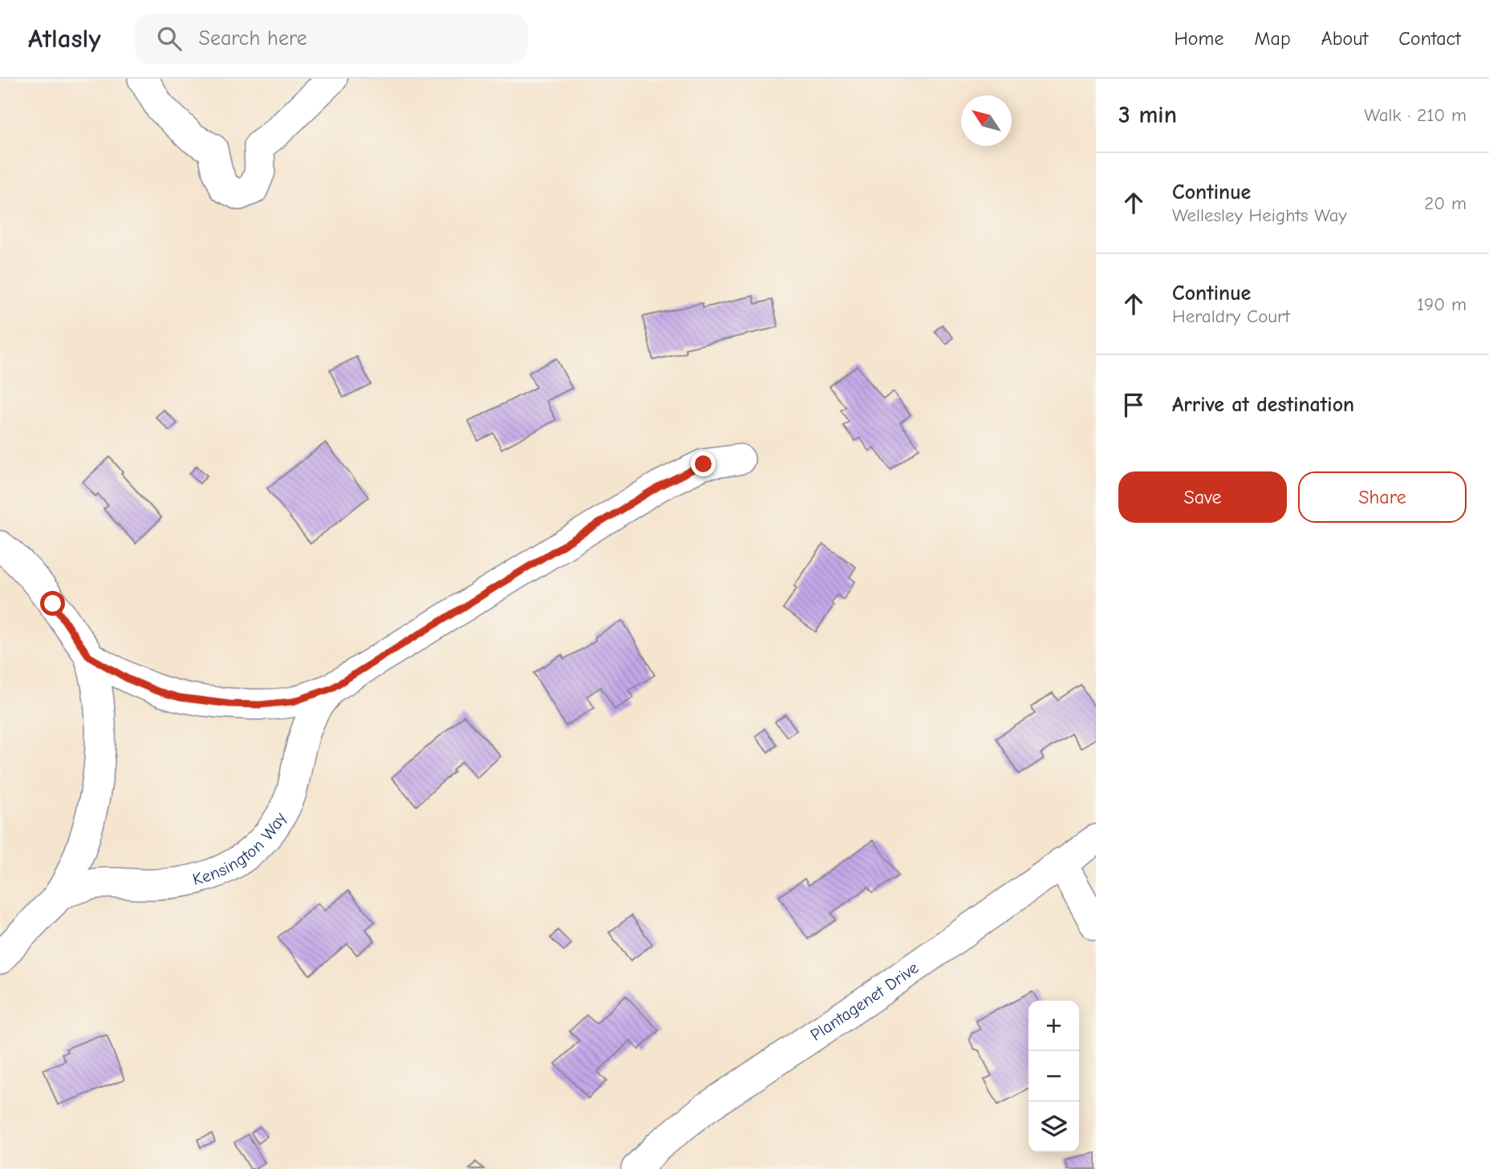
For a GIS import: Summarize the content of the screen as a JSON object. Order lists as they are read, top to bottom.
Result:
{
  "streets": {
    "street": ["Kensington Way", "Plantagenet Drive"]
  },
  "north": "top left",
  "page": {
    "header": "Atlasly",
    "search": "Search here",
    "nav": [
      "Home",
      "Map",
      "About",
      "Contact"
    ],
    "heading": ["3 min", "Walk · 210 m"],
    "list": [
      ["Continue", "Wellesley Heights Way", "20 m"],
      ["Continue", "Heraldry Court", "190 m"],
      "Arrive at destination"
    ],
    "buttons": ["Save", "Share"],
    "map_buttons": ["+", "−"]
  }
}
